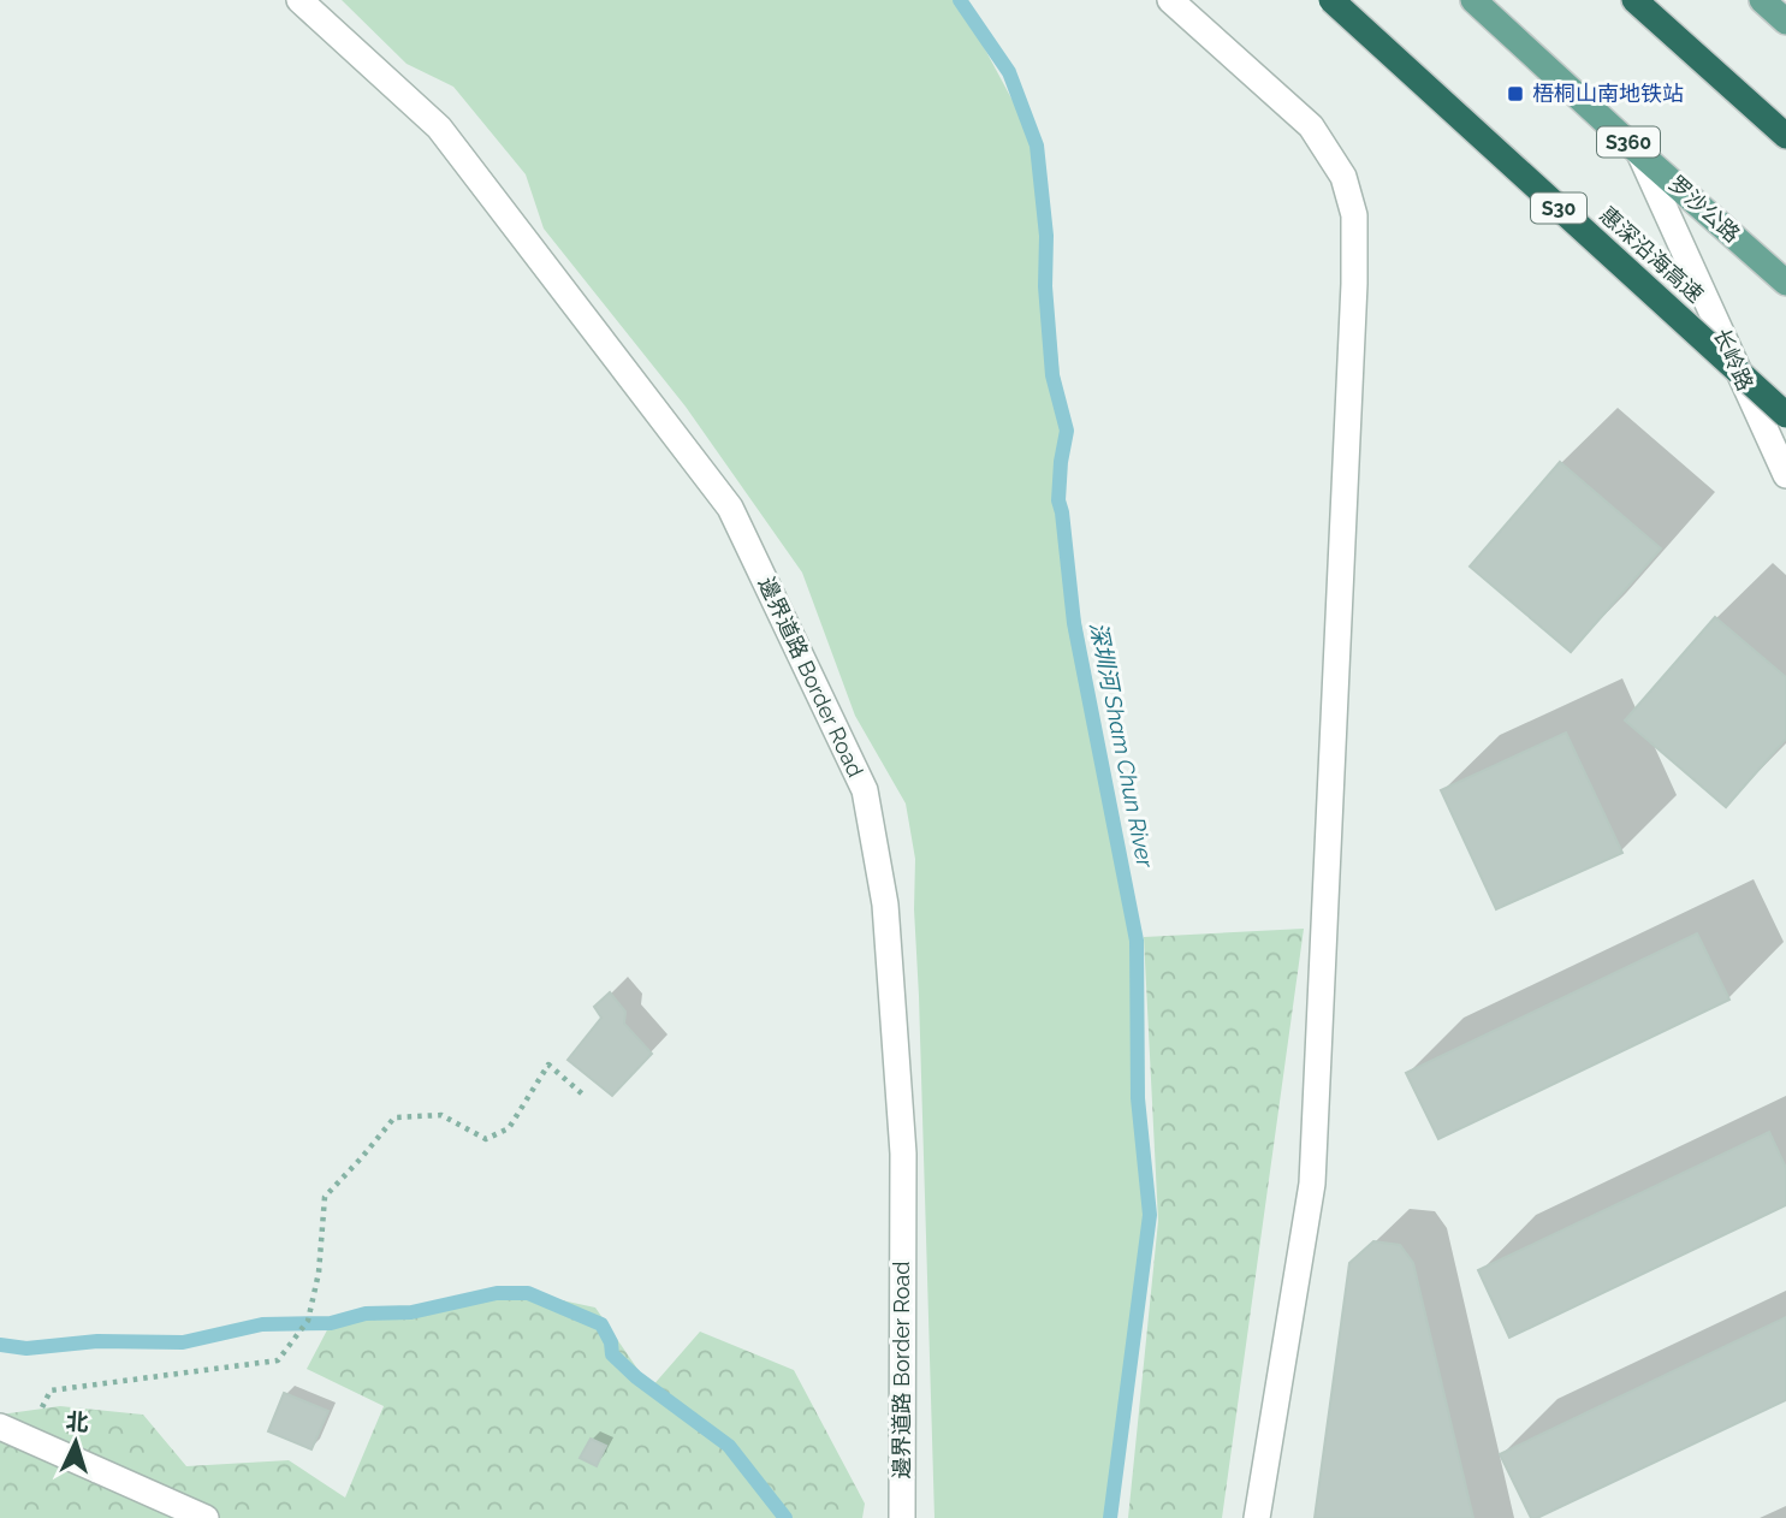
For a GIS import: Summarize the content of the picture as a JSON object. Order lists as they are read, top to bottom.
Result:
{
  "streets": {
    "highway": ["S30", "惠深沿海高速"],
    "main road": ["S360", "罗沙公路"],
    "street": ["长岭路", "邊界道路 Border Road"]
  },
  "crossings": [
    ["罗沙公路", "长岭路"]
  ],
  "water": ["深圳河 Sham Chun River"],
  "places": {
    "transit": ["梧桐山南地铁站"]
  },
  "north": "top"
}
